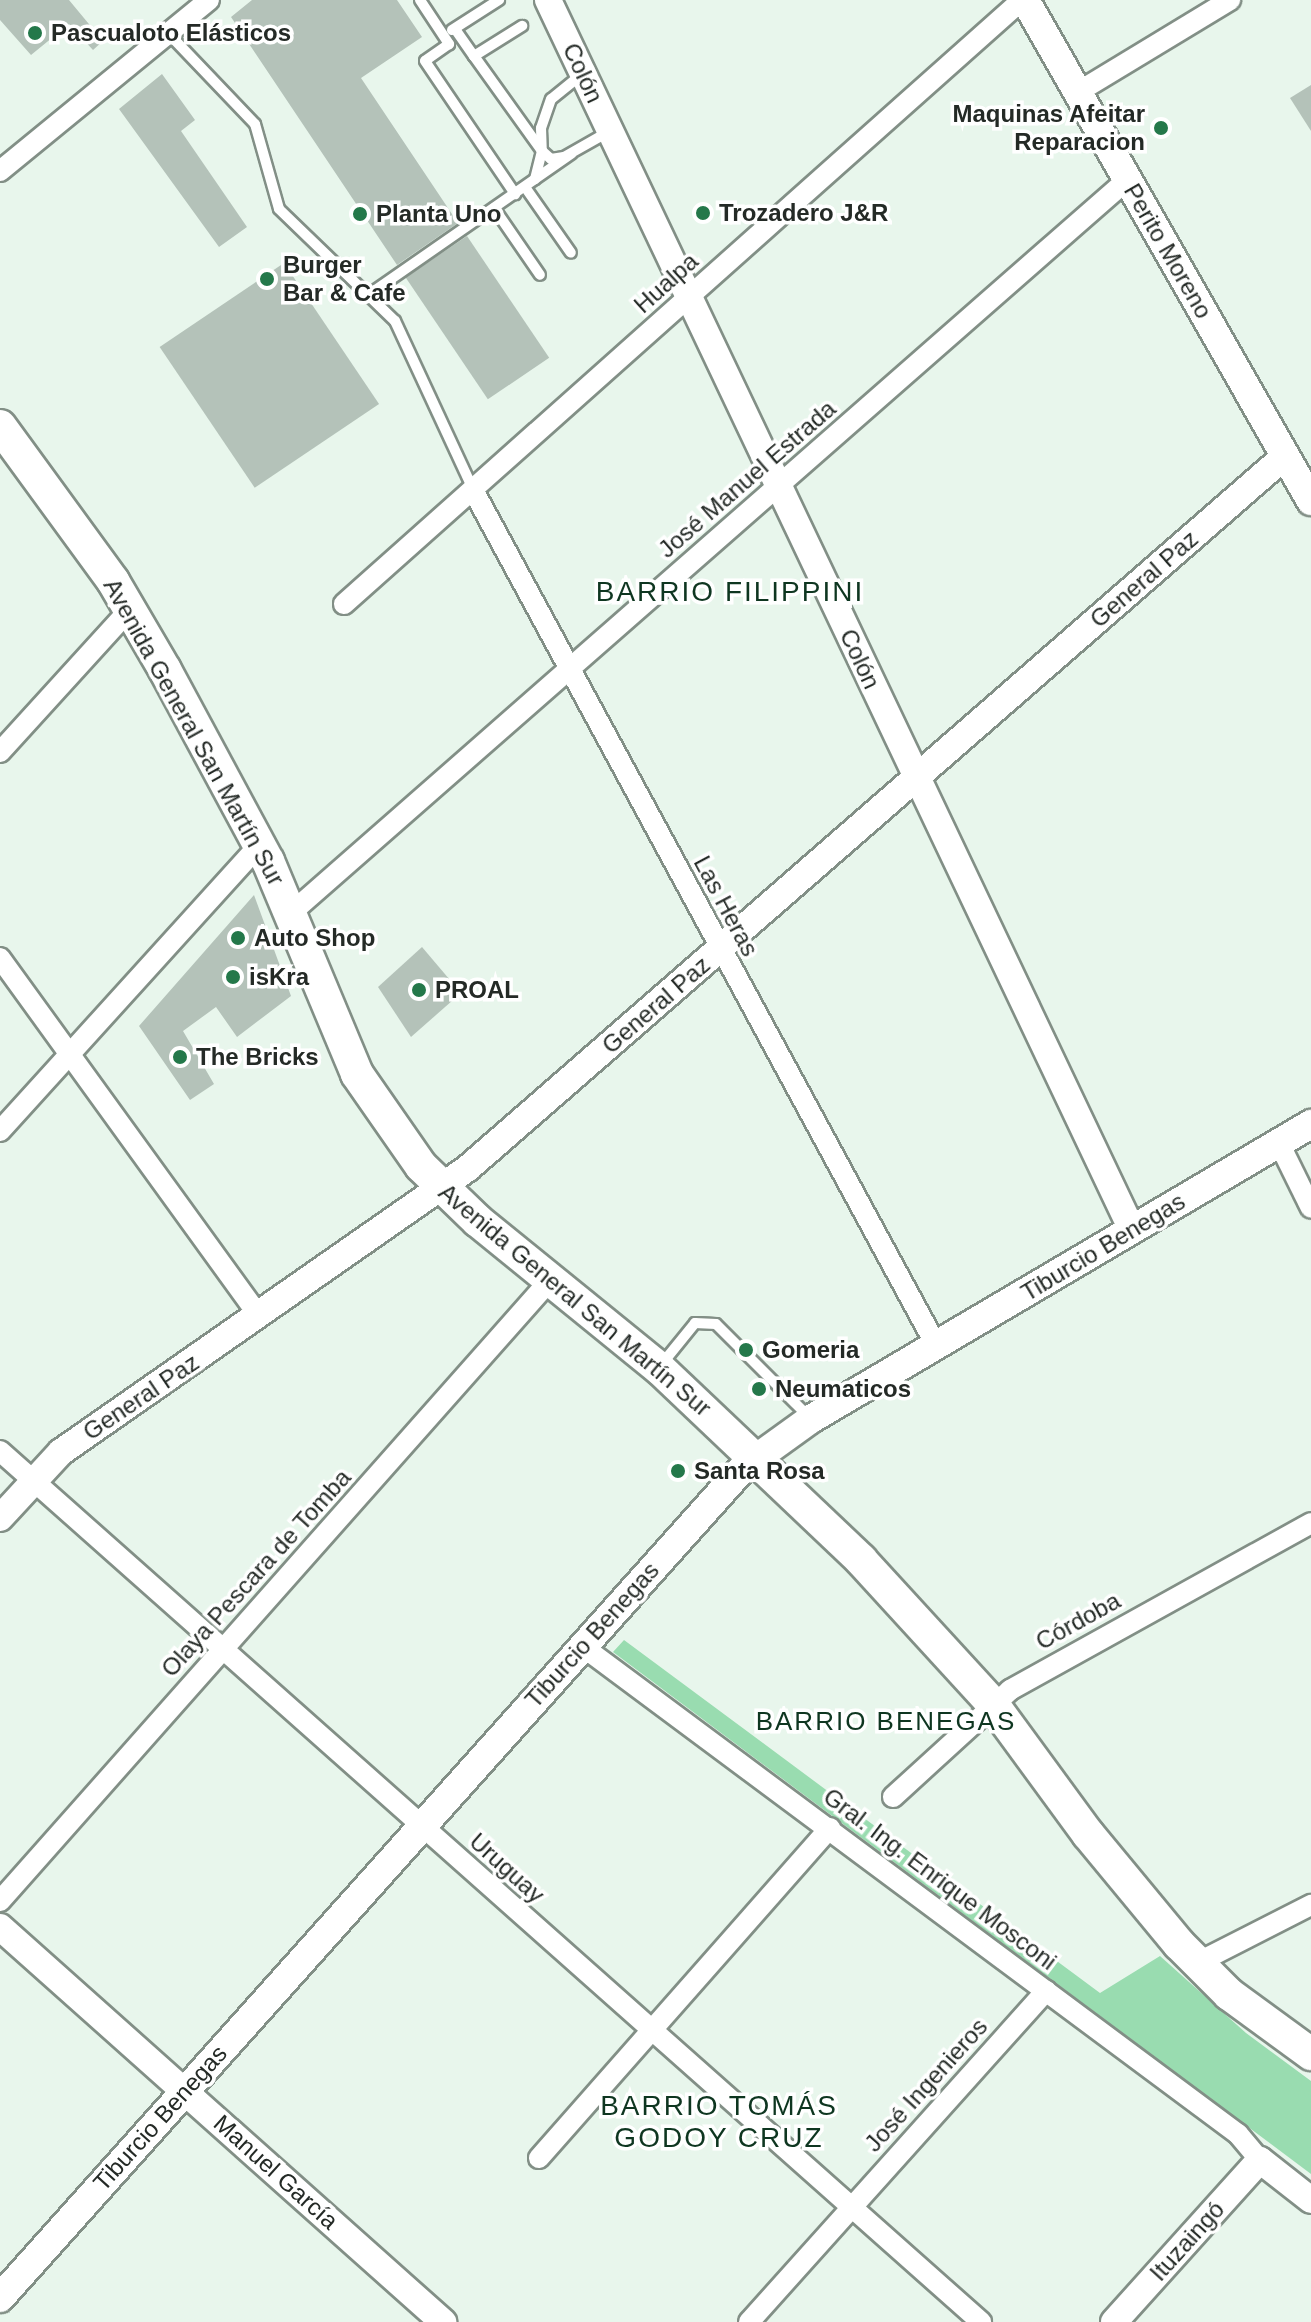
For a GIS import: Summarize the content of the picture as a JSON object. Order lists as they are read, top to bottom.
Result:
{
  "streets": {
    "main road": ["Perito Moreno", "Avenida General San Martín Sur", "Tiburcio Benegas"],
    "street": [
      "Colón",
      "Hualpa",
      "José Manuel Estrada",
      "General Paz",
      "Las Heras",
      "Olaya Pescara de Tomba",
      "Córdoba",
      "Uruguay",
      "Gral. Ing. Enrique Mosconi",
      "José Ingenieros",
      "Manuel García",
      "Ituzaingó"
    ]
  },
  "crossings": [
    ["Colón", "Hualpa"],
    ["Colón", "José Manuel Estrada"],
    ["Colón", "General Paz"],
    ["Colón", "Tiburcio Benegas"],
    ["Perito Moreno", "Hualpa"],
    ["Perito Moreno", "José Manuel Estrada"],
    ["Perito Moreno", "General Paz"],
    ["Hualpa", "Las Heras"],
    ["José Manuel Estrada", "Avenida General San Martín Sur"],
    ["José Manuel Estrada", "Las Heras"],
    ["General Paz", "Avenida General San Martín Sur"],
    ["General Paz", "Las Heras"],
    ["General Paz", "Uruguay"],
    ["Avenida General San Martín Sur", "Tiburcio Benegas"],
    ["Avenida General San Martín Sur", "Olaya Pescara de Tomba"],
    ["Avenida General San Martín Sur", "Córdoba"],
    ["Las Heras", "Tiburcio Benegas"],
    ["Tiburcio Benegas", "Uruguay"],
    ["Tiburcio Benegas", "Gral. Ing. Enrique Mosconi"],
    ["Tiburcio Benegas", "Manuel García"],
    ["Olaya Pescara de Tomba", "Uruguay"],
    ["Uruguay", "José Ingenieros"],
    ["Gral. Ing. Enrique Mosconi", "José Ingenieros"],
    ["Gral. Ing. Enrique Mosconi", "Ituzaingó"]
  ],
  "districts": ["BARRIO FILIPPINI", "BARRIO BENEGAS", "BARRIO TOMÁS GODOY CRUZ"],
  "places": [
    "Pascualoto Elásticos",
    "Maquinas Afeitar Reparacion",
    "Trozadero J&R",
    "Planta Uno",
    "Burger Bar & Cafe",
    "Auto Shop",
    "isKra",
    "PROAL",
    "The Bricks",
    "Gomeria",
    "Neumaticos",
    "Santa Rosa"
  ]
}
